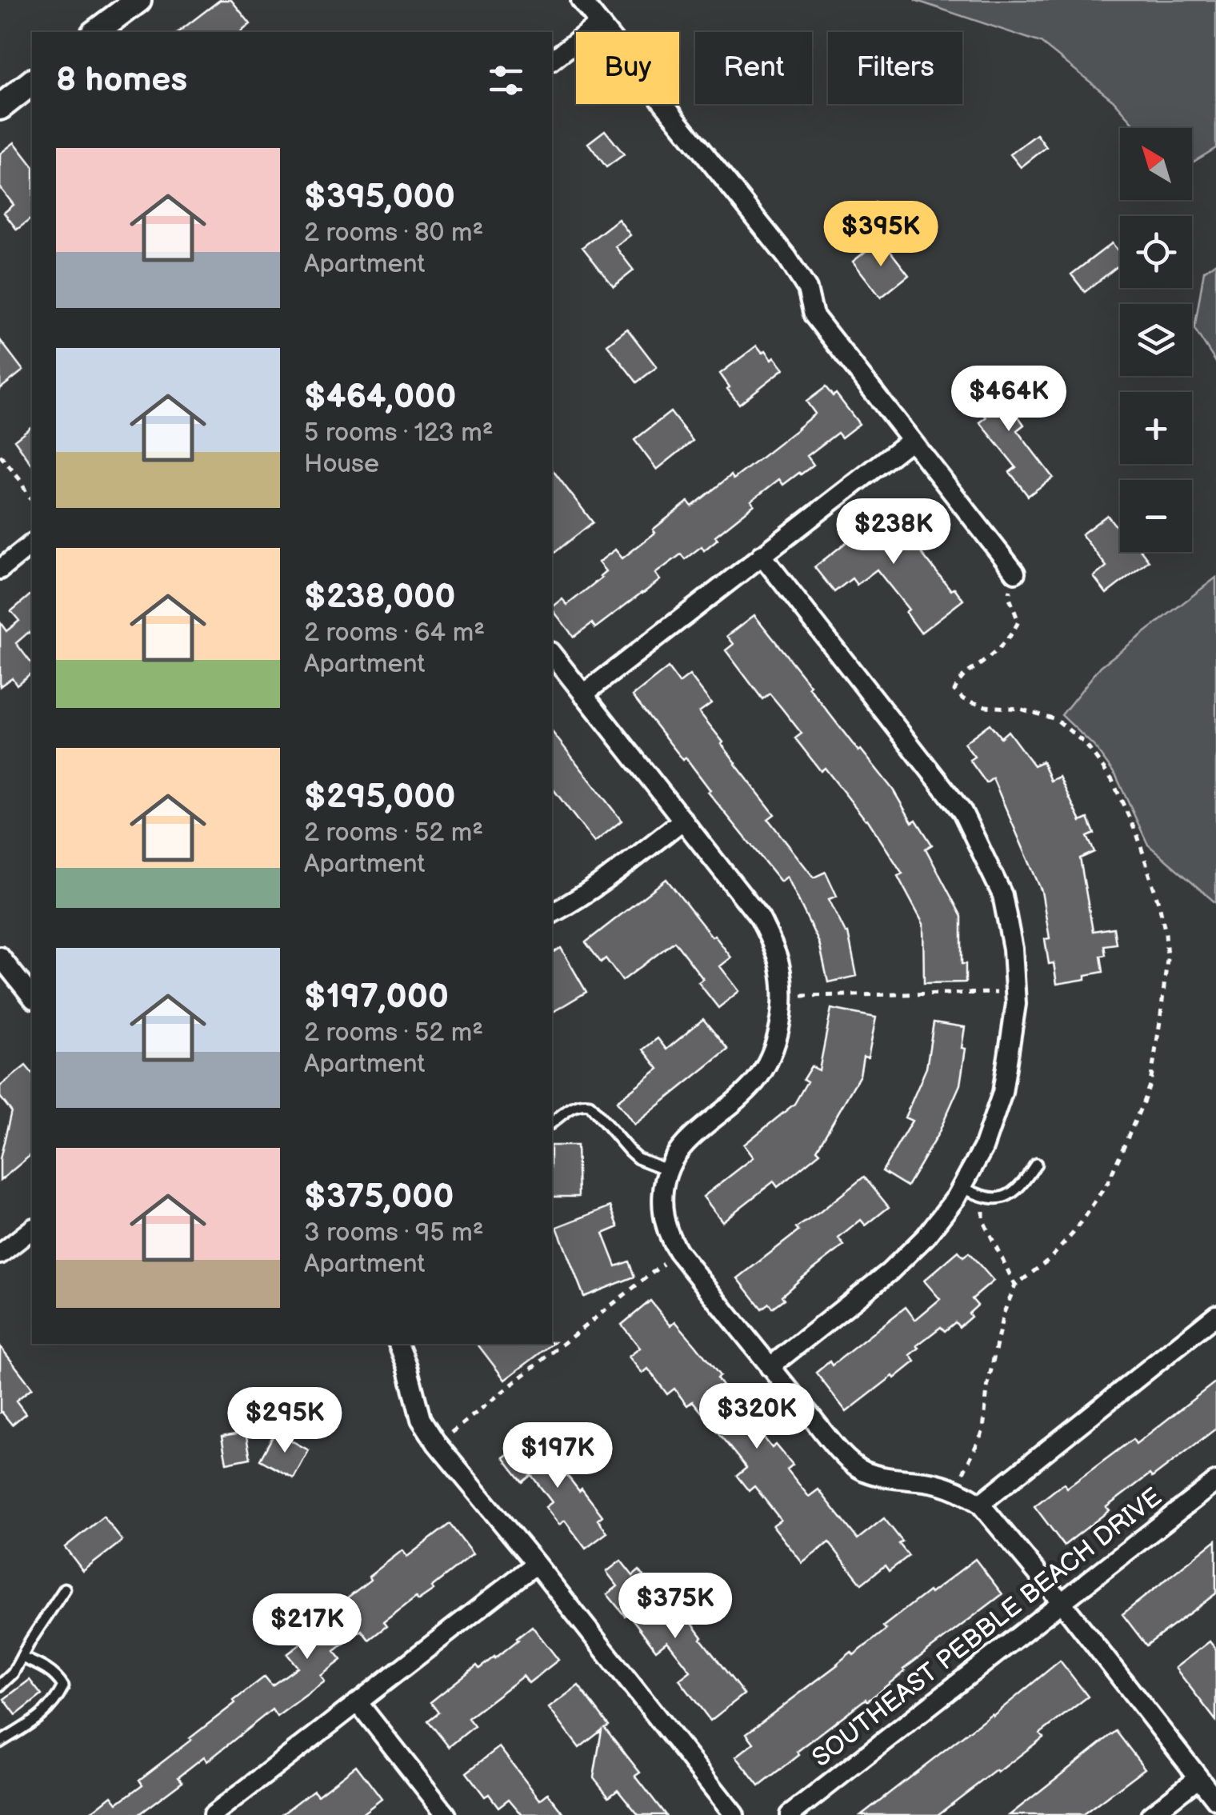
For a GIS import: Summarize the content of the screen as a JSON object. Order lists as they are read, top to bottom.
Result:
{
  "streets": {
    "street": ["SOUTHEAST PEBBLE BEACH DRIVE"]
  },
  "north": "top left",
  "page": {
    "chip": ["Buy", "Rent", "Filters"],
    "heading": "8 homes",
    "map_buttons": ["+", "−"],
    "list": [
      {
        "name": "$395,000",
        "note": "2 rooms · 80 m² · Apartment"
      },
      {
        "name": "$464,000",
        "note": "5 rooms · 123 m² · House"
      },
      {
        "name": "$238,000",
        "note": "2 rooms · 64 m² · Apartment"
      },
      {
        "name": "$295,000",
        "note": "2 rooms · 52 m² · Apartment"
      },
      {
        "name": "$197,000",
        "note": "2 rooms · 52 m² · Apartment"
      },
      {
        "name": "$375,000",
        "note": "3 rooms · 95 m² · Apartment"
      }
    ],
    "price": [
      "$395K",
      "$464K",
      "$238K",
      "$320K",
      "$295K",
      "$197K",
      "$375K",
      "$217K"
    ]
  }
}
